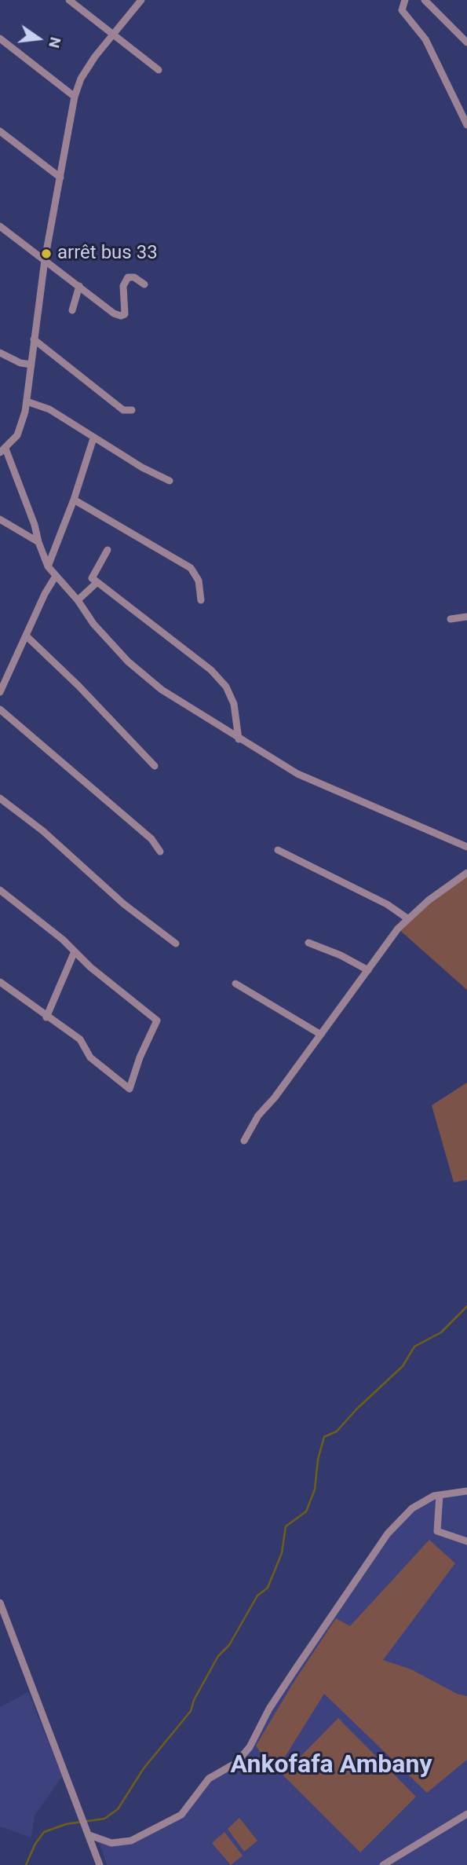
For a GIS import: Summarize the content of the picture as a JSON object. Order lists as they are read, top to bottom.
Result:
{
  "districts": ["Ankofafa Ambany"],
  "places": ["arrêt bus 33"],
  "north": "right"
}
